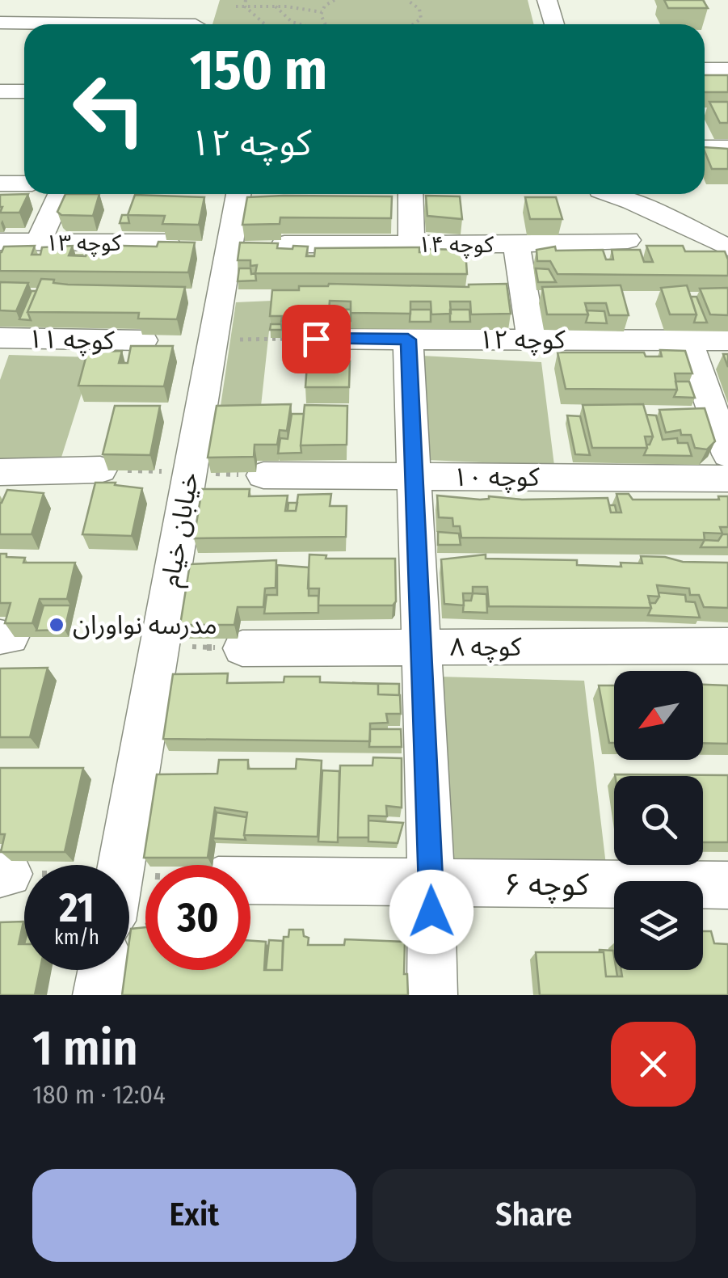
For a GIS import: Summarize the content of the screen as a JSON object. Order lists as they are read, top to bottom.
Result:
{
  "streets": {
    "street": [
      "کوچه ۱۳",
      "کوچه ۱۴",
      "کوچه ۱۱",
      "کوچه ۱۲",
      "کوچه ۱۰",
      "خیابان خیام",
      "کوچه ۸",
      "کوچه ۶"
    ]
  },
  "places": ["مدرسه نواوران"],
  "north": "bottom left",
  "page": {
    "turn": ["150 m", "کوچه ۱۲"],
    "speed": "21 km/h",
    "limit": "30",
    "heading": ["1 min", "180 m · 12:04"],
    "buttons": ["Exit", "Share"]
  }
}
